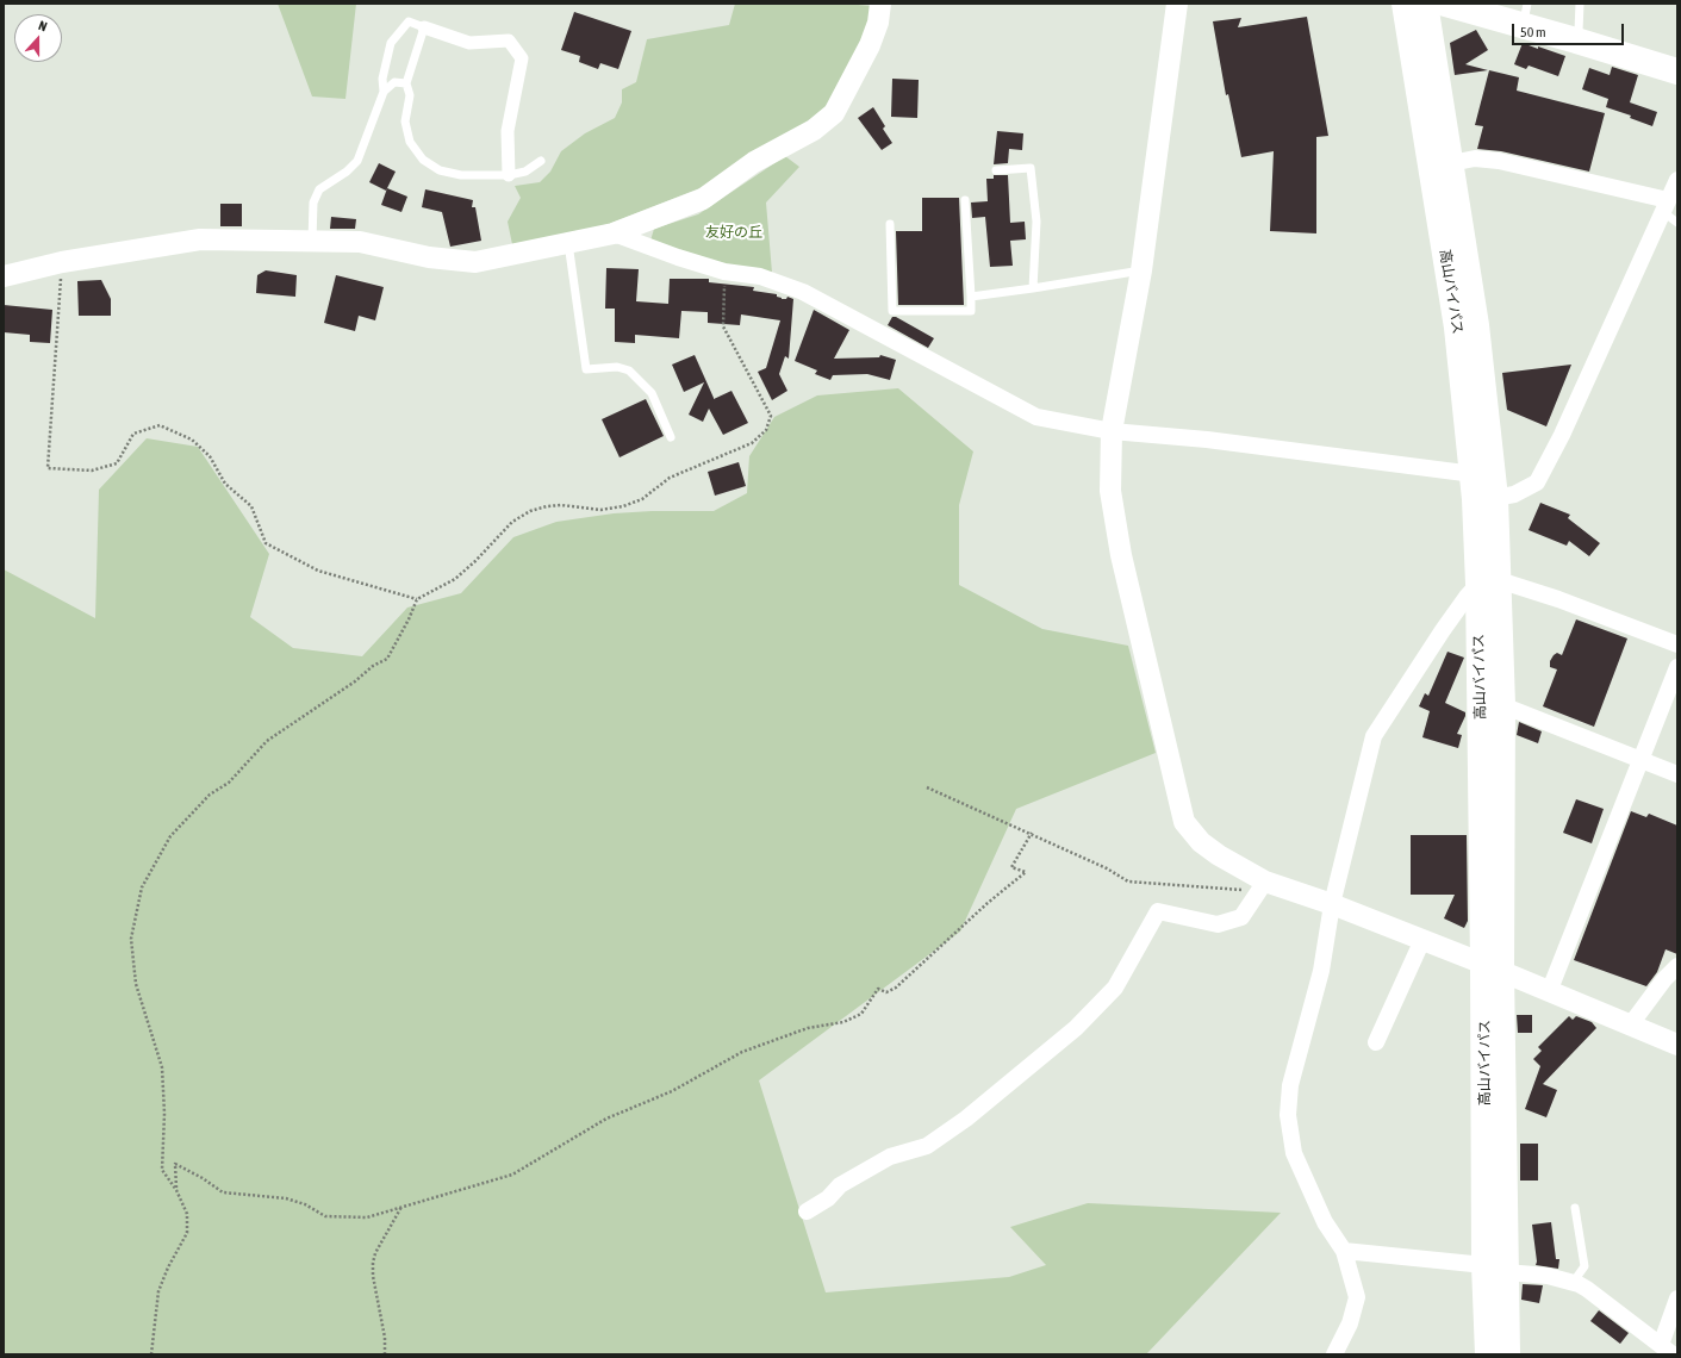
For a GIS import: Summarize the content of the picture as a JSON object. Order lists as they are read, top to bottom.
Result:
{
  "streets": {
    "highway": ["高山バイパス"]
  },
  "parks": ["友好の丘"],
  "scale_bar": "50 m",
  "north": "top"
}
